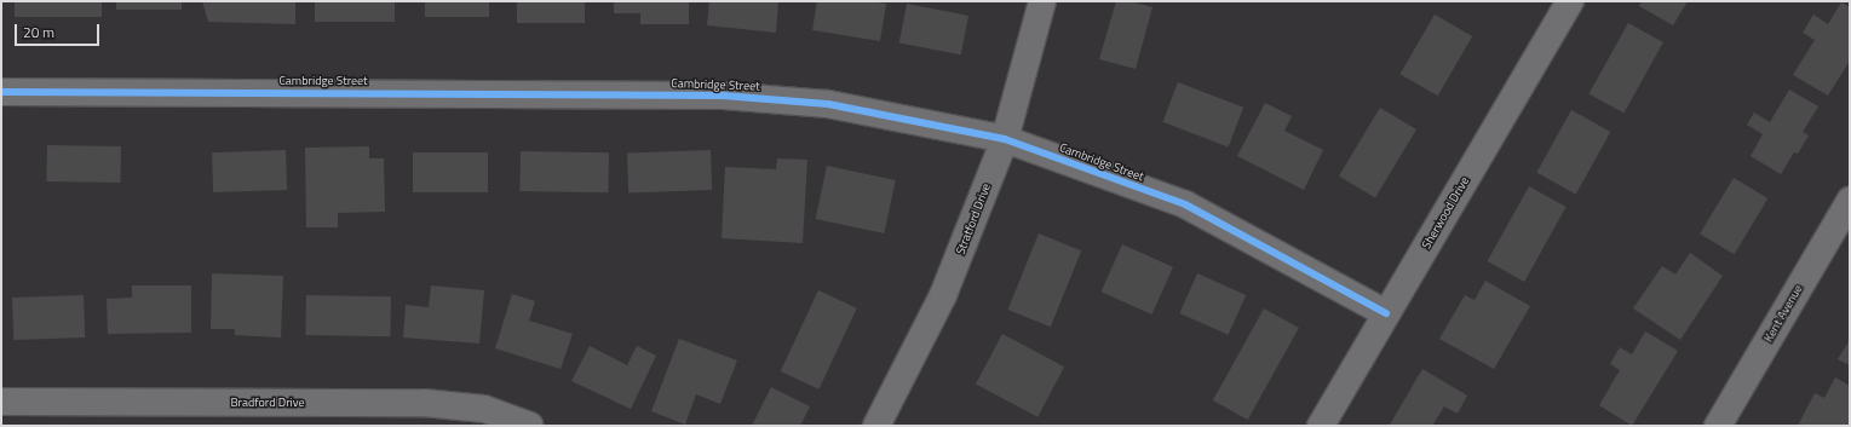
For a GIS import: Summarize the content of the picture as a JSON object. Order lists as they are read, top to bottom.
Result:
{
  "streets": {
    "street": [
      "Cambridge Street",
      "Sherwood Drive",
      "Stratford Drive",
      "Kent Avenue",
      "Bradford Drive"
    ]
  },
  "crossings": [
    ["Cambridge Street", "Sherwood Drive"],
    ["Cambridge Street", "Stratford Drive"]
  ],
  "scale_bar": "20 m"
}
